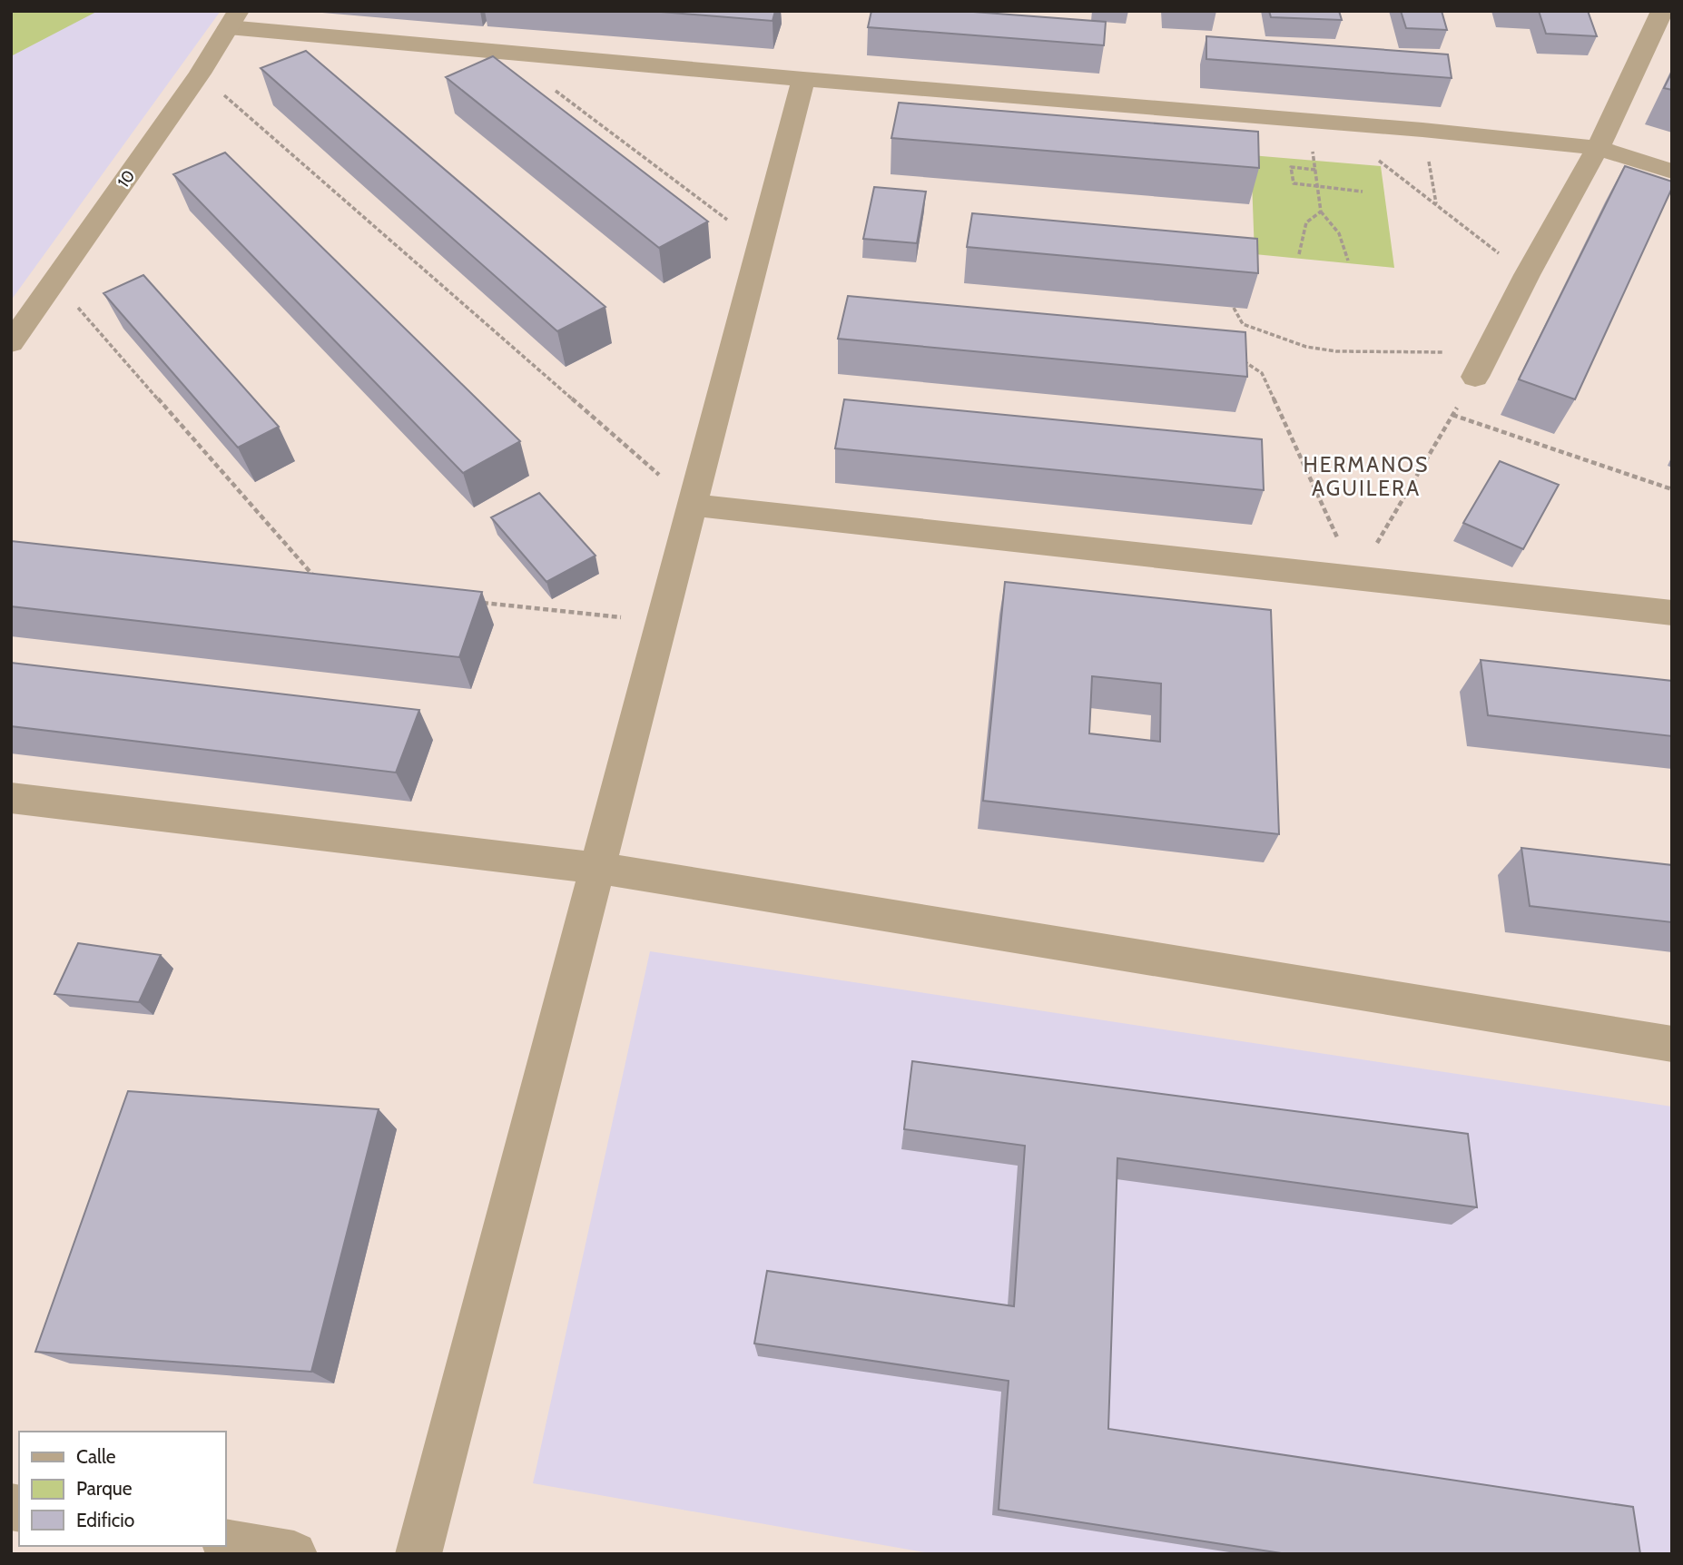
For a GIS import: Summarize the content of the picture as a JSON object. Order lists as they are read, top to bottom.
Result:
{
  "streets": {
    "street": ["10"]
  },
  "districts": ["HERMANOS AGUILERA"],
  "legend": ["Calle", "Parque", "Edificio"]
}
